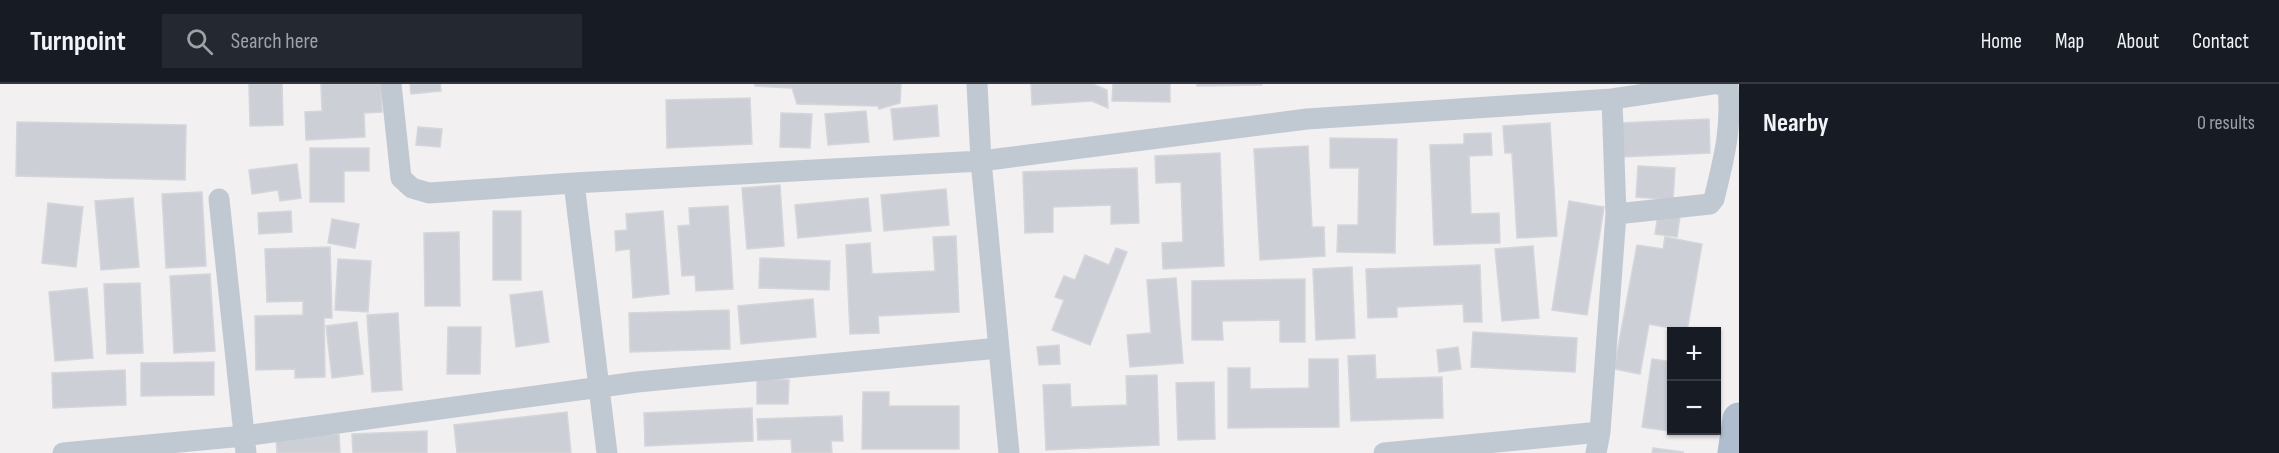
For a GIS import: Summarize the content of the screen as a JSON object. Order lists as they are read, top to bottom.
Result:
{
  "page": {
    "header": "Turnpoint",
    "search": "Search here",
    "nav": [
      "Home",
      "Map",
      "About",
      "Contact"
    ],
    "heading": ["Nearby", "0 results"],
    "map_buttons": ["+", "−"]
  }
}
